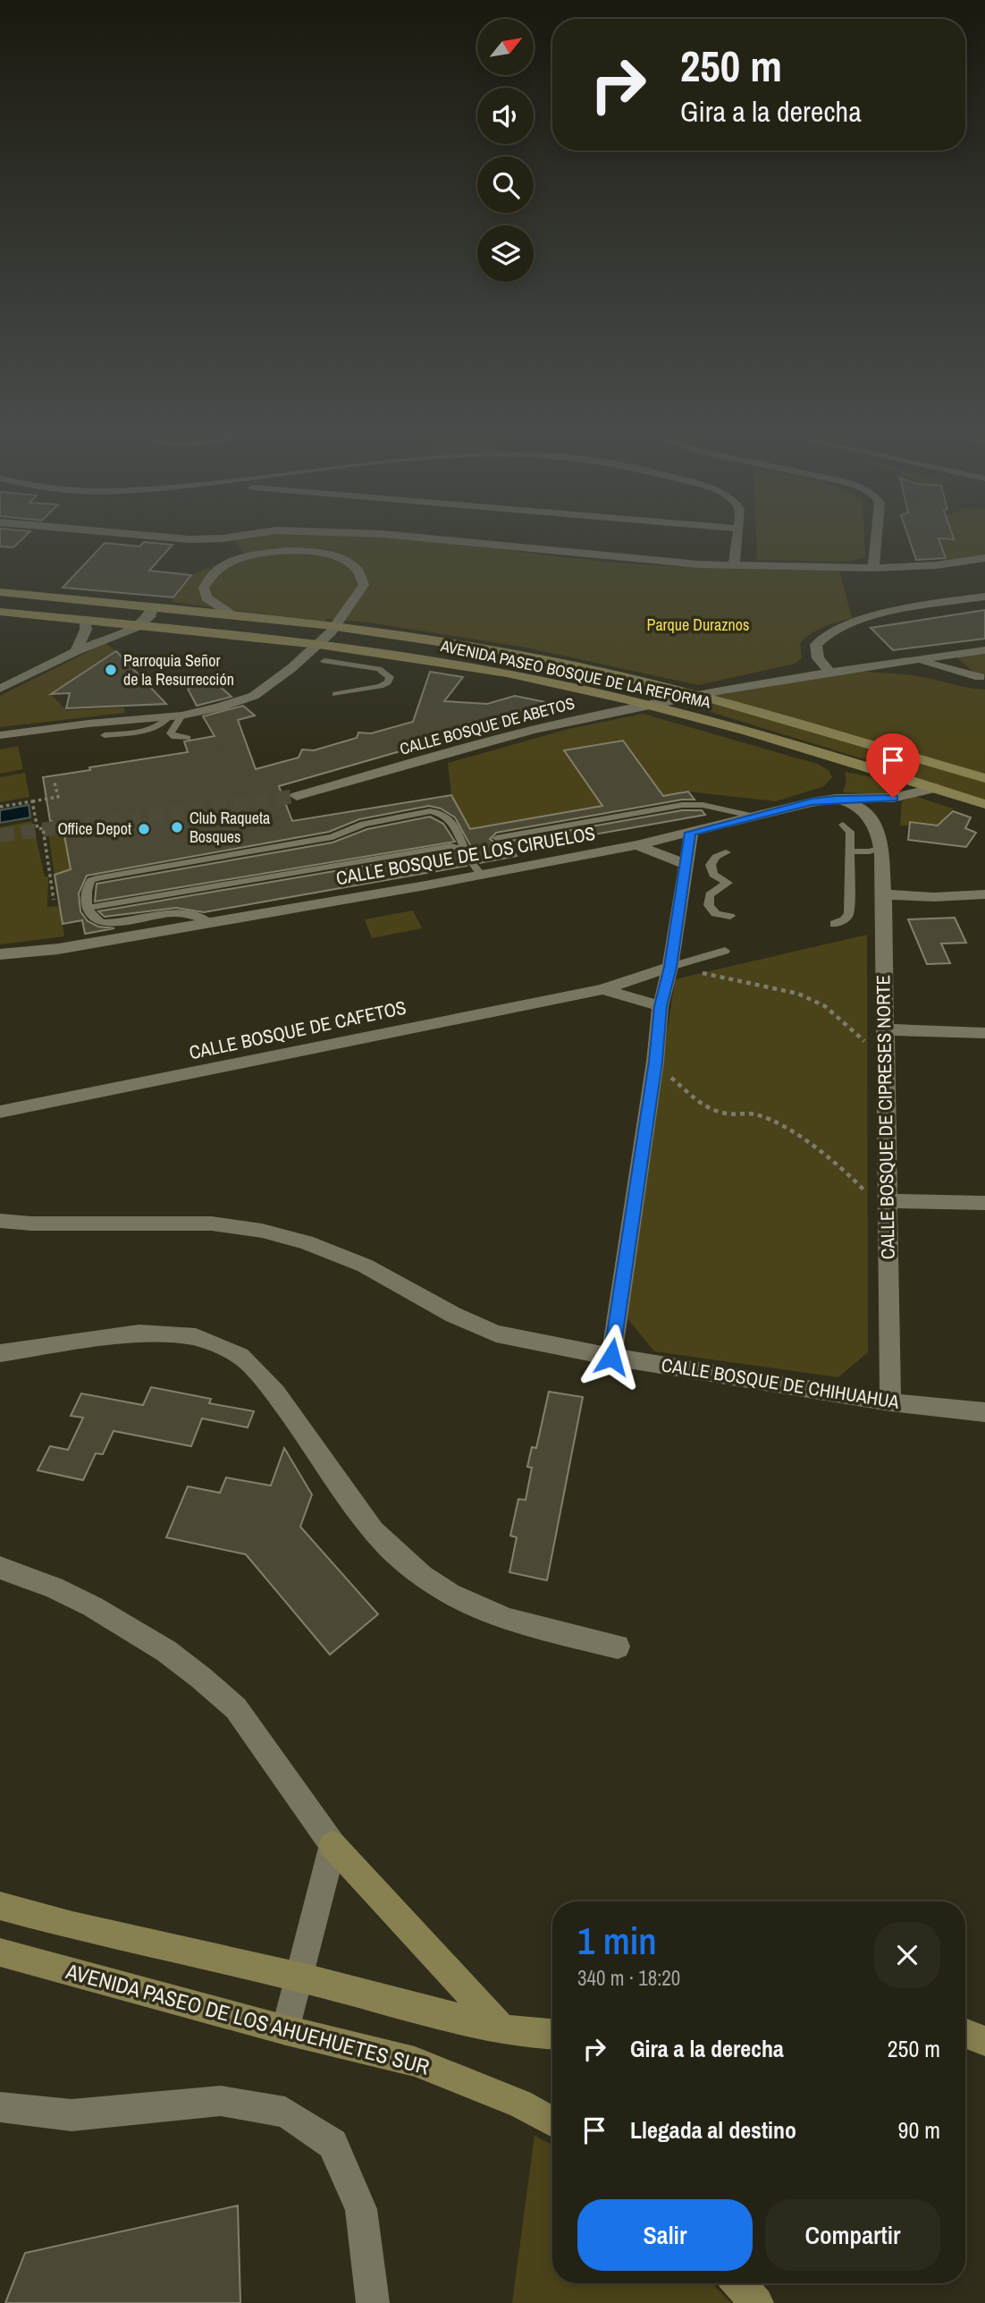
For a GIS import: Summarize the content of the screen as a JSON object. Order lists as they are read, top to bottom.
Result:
{
  "streets": {
    "main road": ["AVENIDA PASEO BOSQUE DE LA REFORMA", "AVENIDA PASEO DE LOS AHUEHUETES SUR"],
    "street": [
      "CALLE BOSQUE DE ABETOS",
      "CALLE BOSQUE DE LOS CIRUELOS",
      "CALLE BOSQUE DE CAFETOS",
      "CALLE BOSQUE DE CIPRESES NORTE",
      "CALLE BOSQUE DE CHIHUAHUA"
    ]
  },
  "crossings": [
    ["AVENIDA PASEO BOSQUE DE LA REFORMA", "CALLE BOSQUE DE LOS CIRUELOS"],
    ["CALLE BOSQUE DE LOS CIRUELOS", "CALLE BOSQUE DE CIPRESES NORTE"],
    ["CALLE BOSQUE DE CIPRESES NORTE", "CALLE BOSQUE DE CHIHUAHUA"]
  ],
  "parks": ["Parque Duraznos"],
  "places": ["Parroquia Señor de la Resurrección", "Club Raqueta Bosques", "Office Depot"],
  "north": "top right",
  "page": {
    "turn": ["250 m", "Gira a la derecha"],
    "heading": ["1 min", "340 m · 18:20"],
    "list": [
      {
        "name": "Gira a la derecha",
        "value": "250 m"
      },
      {
        "name": "Llegada al destino",
        "value": "90 m"
      }
    ],
    "buttons": ["Salir", "Compartir"]
  }
}
